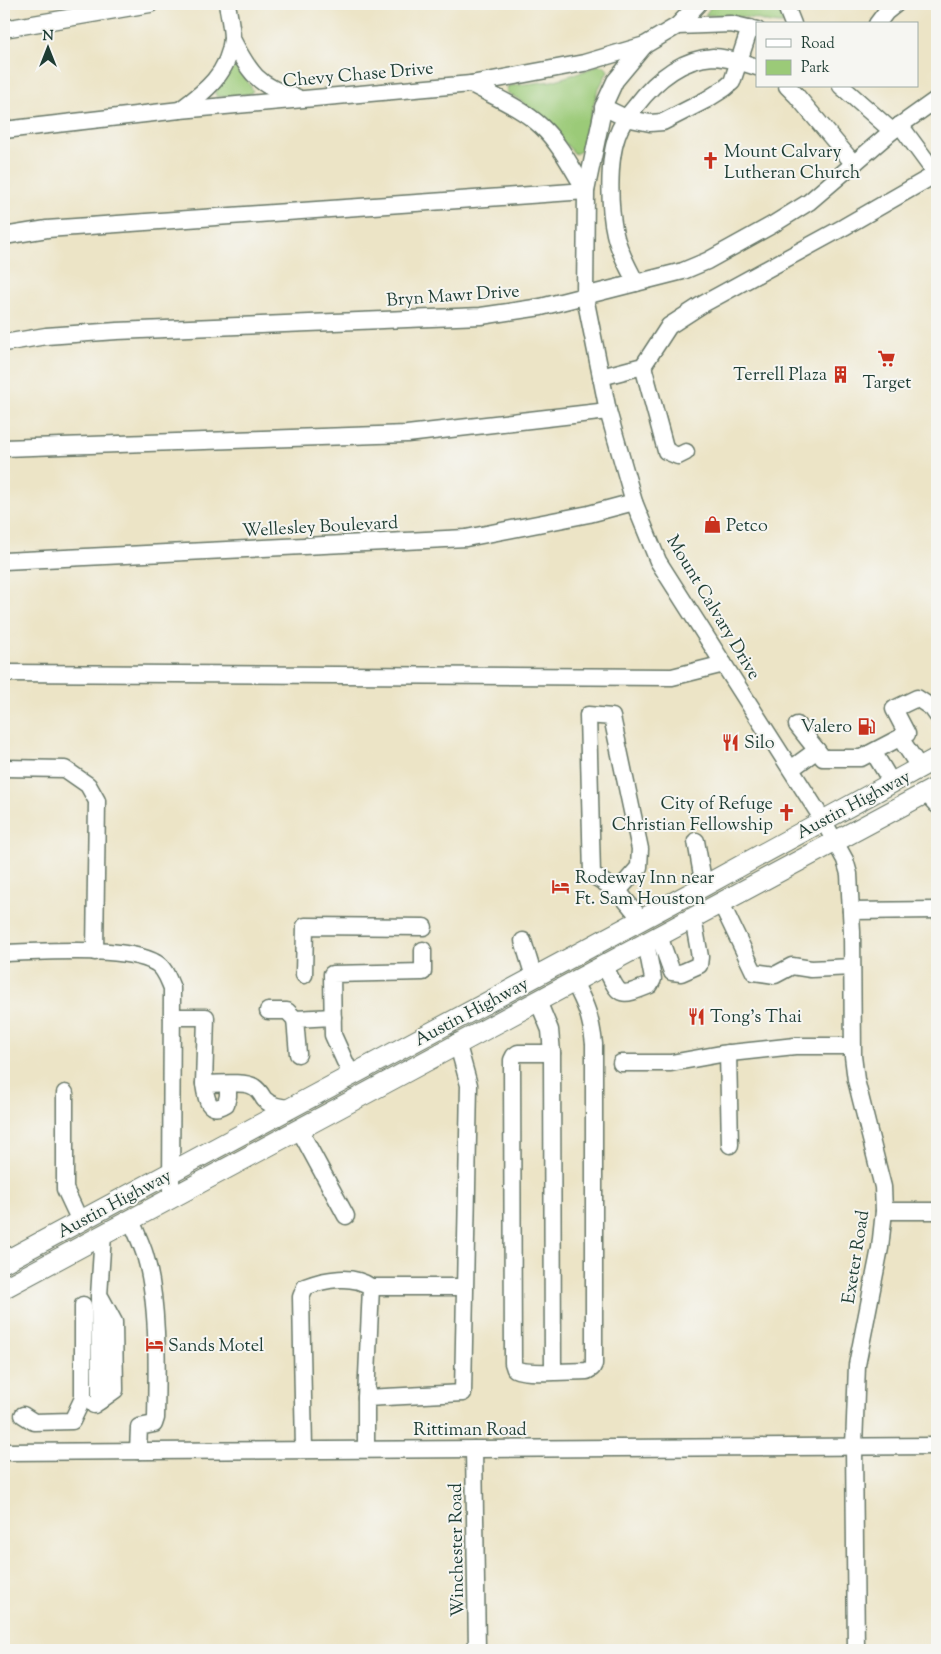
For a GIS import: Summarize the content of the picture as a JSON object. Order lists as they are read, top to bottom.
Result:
{
  "streets": {
    "main road": ["Austin Highway"],
    "street": [
      "Chevy Chase Drive",
      "Bryn Mawr Drive",
      "Wellesley Boulevard",
      "Mount Calvary Drive",
      "Exeter Road",
      "Rittiman Road",
      "Winchester Road"
    ]
  },
  "crossings": [
    ["Chevy Chase Drive", "Mount Calvary Drive"],
    ["Bryn Mawr Drive", "Mount Calvary Drive"],
    ["Wellesley Boulevard", "Mount Calvary Drive"],
    ["Mount Calvary Drive", "Austin Highway"],
    ["Mount Calvary Drive", "Exeter Road"],
    ["Austin Highway", "Exeter Road"],
    ["Exeter Road", "Rittiman Road"],
    ["Rittiman Road", "Winchester Road"]
  ],
  "places": {
    "church": ["Mount Calvary Lutheran Church", "City of Refuge Christian Fellowship"],
    "supermarket": ["Target"],
    "building": ["Terrell Plaza"],
    "shop": ["Petco"],
    "fuel station": ["Valero"],
    "restaurant": ["Silo", "Tong's Thai"],
    "hotel": ["Rodeway Inn near Ft. Sam Houston", "Sands Motel"]
  },
  "legend": ["Road", "Park"],
  "north": "top"
}
